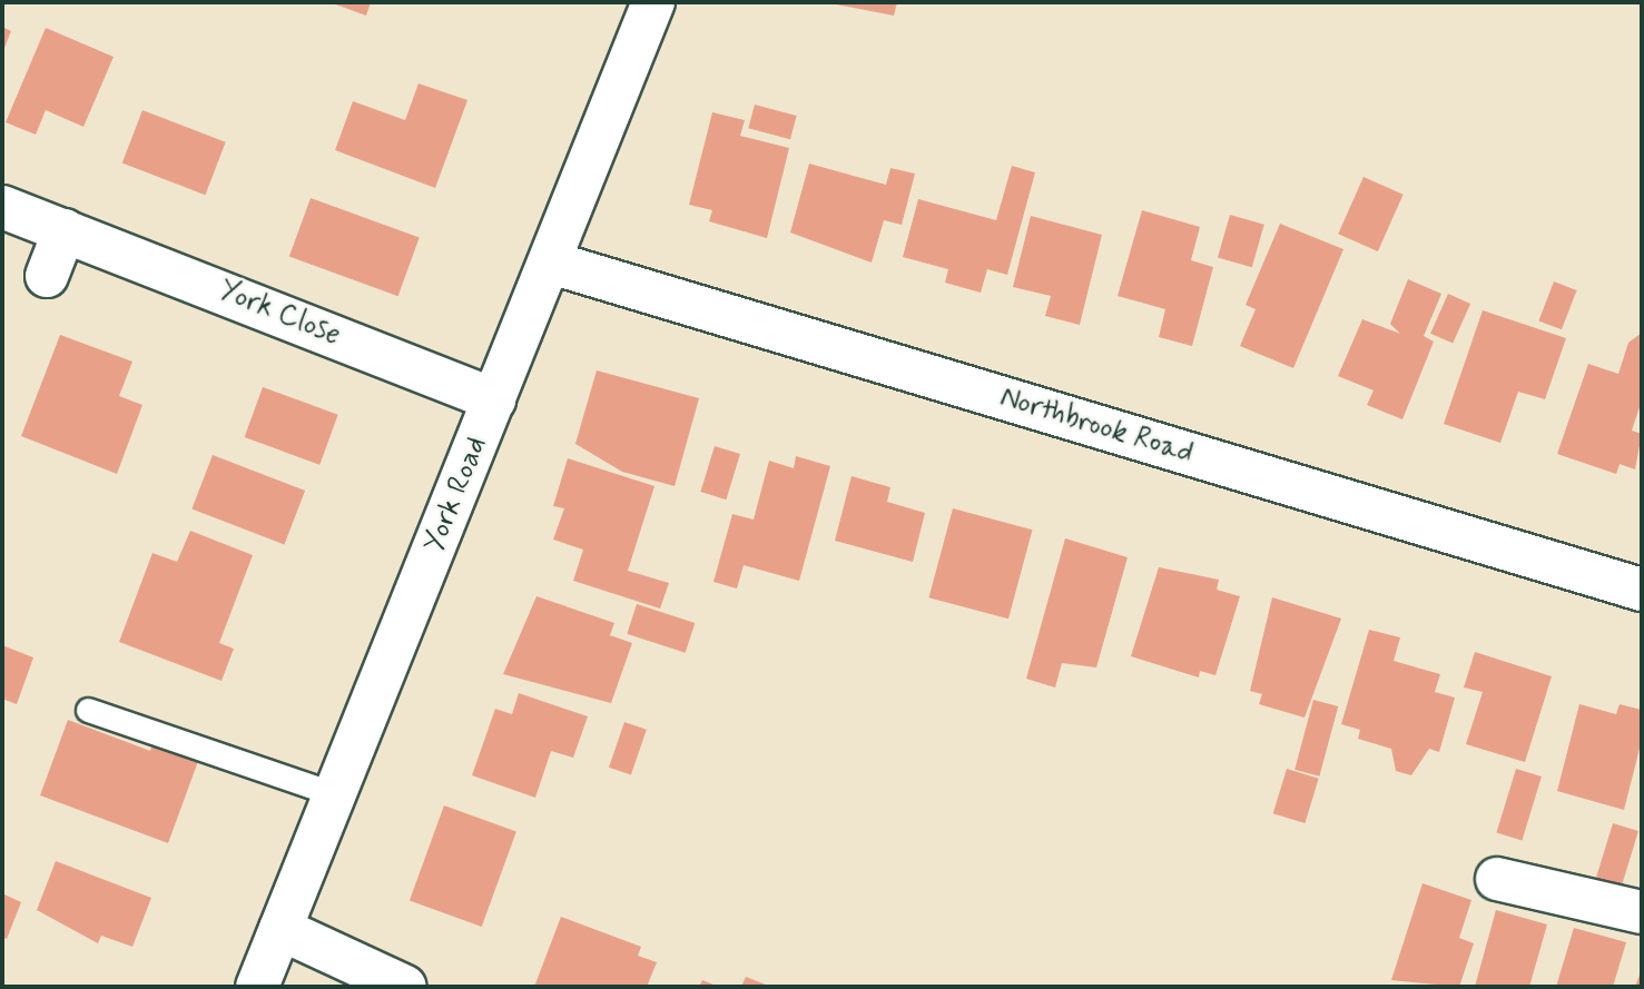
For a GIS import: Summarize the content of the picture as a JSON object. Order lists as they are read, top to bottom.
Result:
{
  "streets": {
    "street": ["York Close", "Northbrook Road", "York Road"]
  },
  "crossings": [
    ["York Close", "York Road"],
    ["Northbrook Road", "York Road"]
  ]
}
